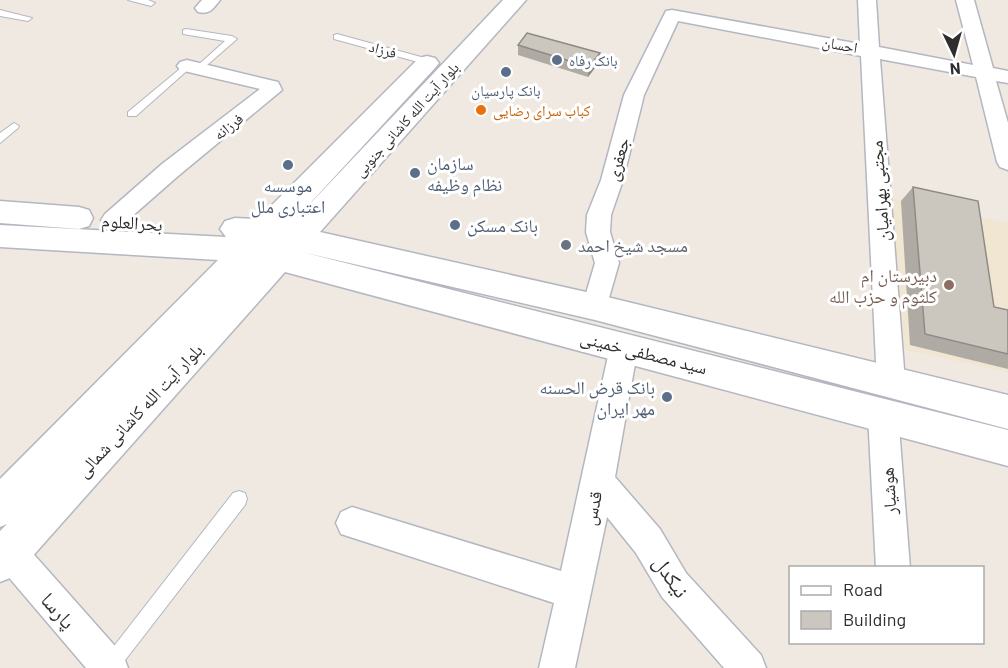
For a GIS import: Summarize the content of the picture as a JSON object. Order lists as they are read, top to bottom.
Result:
{
  "streets": {
    "main road": [
      "بلوار آیت الله کاشانی جنوبی",
      "بحرالعلوم",
      "سید مصطفی خمینی",
      "بلوار آیت الله کاشانی شمالی"
    ],
    "street": [
      "احسان",
      "فرزانه",
      "جعفری",
      "مجتبی بهرامیان",
      "هوشیار",
      "قدس",
      "نیکدل",
      "پارسا"
    ],
    "lane": ["فرزاد"]
  },
  "crossings": [
    ["احسان", "جعفری"],
    ["احسان", "مجتبی بهرامیان"],
    ["فرزاد", "بلوار آیت الله کاشانی جنوبی"],
    ["بلوار آیت الله کاشانی جنوبی", "بحرالعلوم"],
    ["بلوار آیت الله کاشانی جنوبی", "سید مصطفی خمینی"],
    ["بلوار آیت الله کاشانی جنوبی", "بلوار آیت الله کاشانی شمالی"],
    ["فرزانه", "بحرالعلوم"],
    ["جعفری", "سید مصطفی خمینی"],
    ["مجتبی بهرامیان", "سید مصطفی خمینی"],
    ["مجتبی بهرامیان", "هوشیار"],
    ["بحرالعلوم", "سید مصطفی خمینی"],
    ["بحرالعلوم", "بلوار آیت الله کاشانی شمالی"],
    ["سید مصطفی خمینی", "بلوار آیت الله کاشانی شمالی"],
    ["سید مصطفی خمینی", "هوشیار"],
    ["سید مصطفی خمینی", "قدس"],
    ["بلوار آیت الله کاشانی شمالی", "پارسا"],
    ["قدس", "نیکدل"]
  ],
  "places": [
    "بانک رفاه",
    "بانک پارسیان",
    "کباب سرای رضایی",
    "موسسه اعتباری ملل",
    "سازمان نظام وظیفه",
    "بانک مسکن",
    "مسجد شیخ احمد",
    "دبیرستان ام کلثوم و حزب الله",
    "بانک قرض الحسنه مهر ایران"
  ],
  "legend": ["Road", "Building"],
  "north": "bottom"
}
